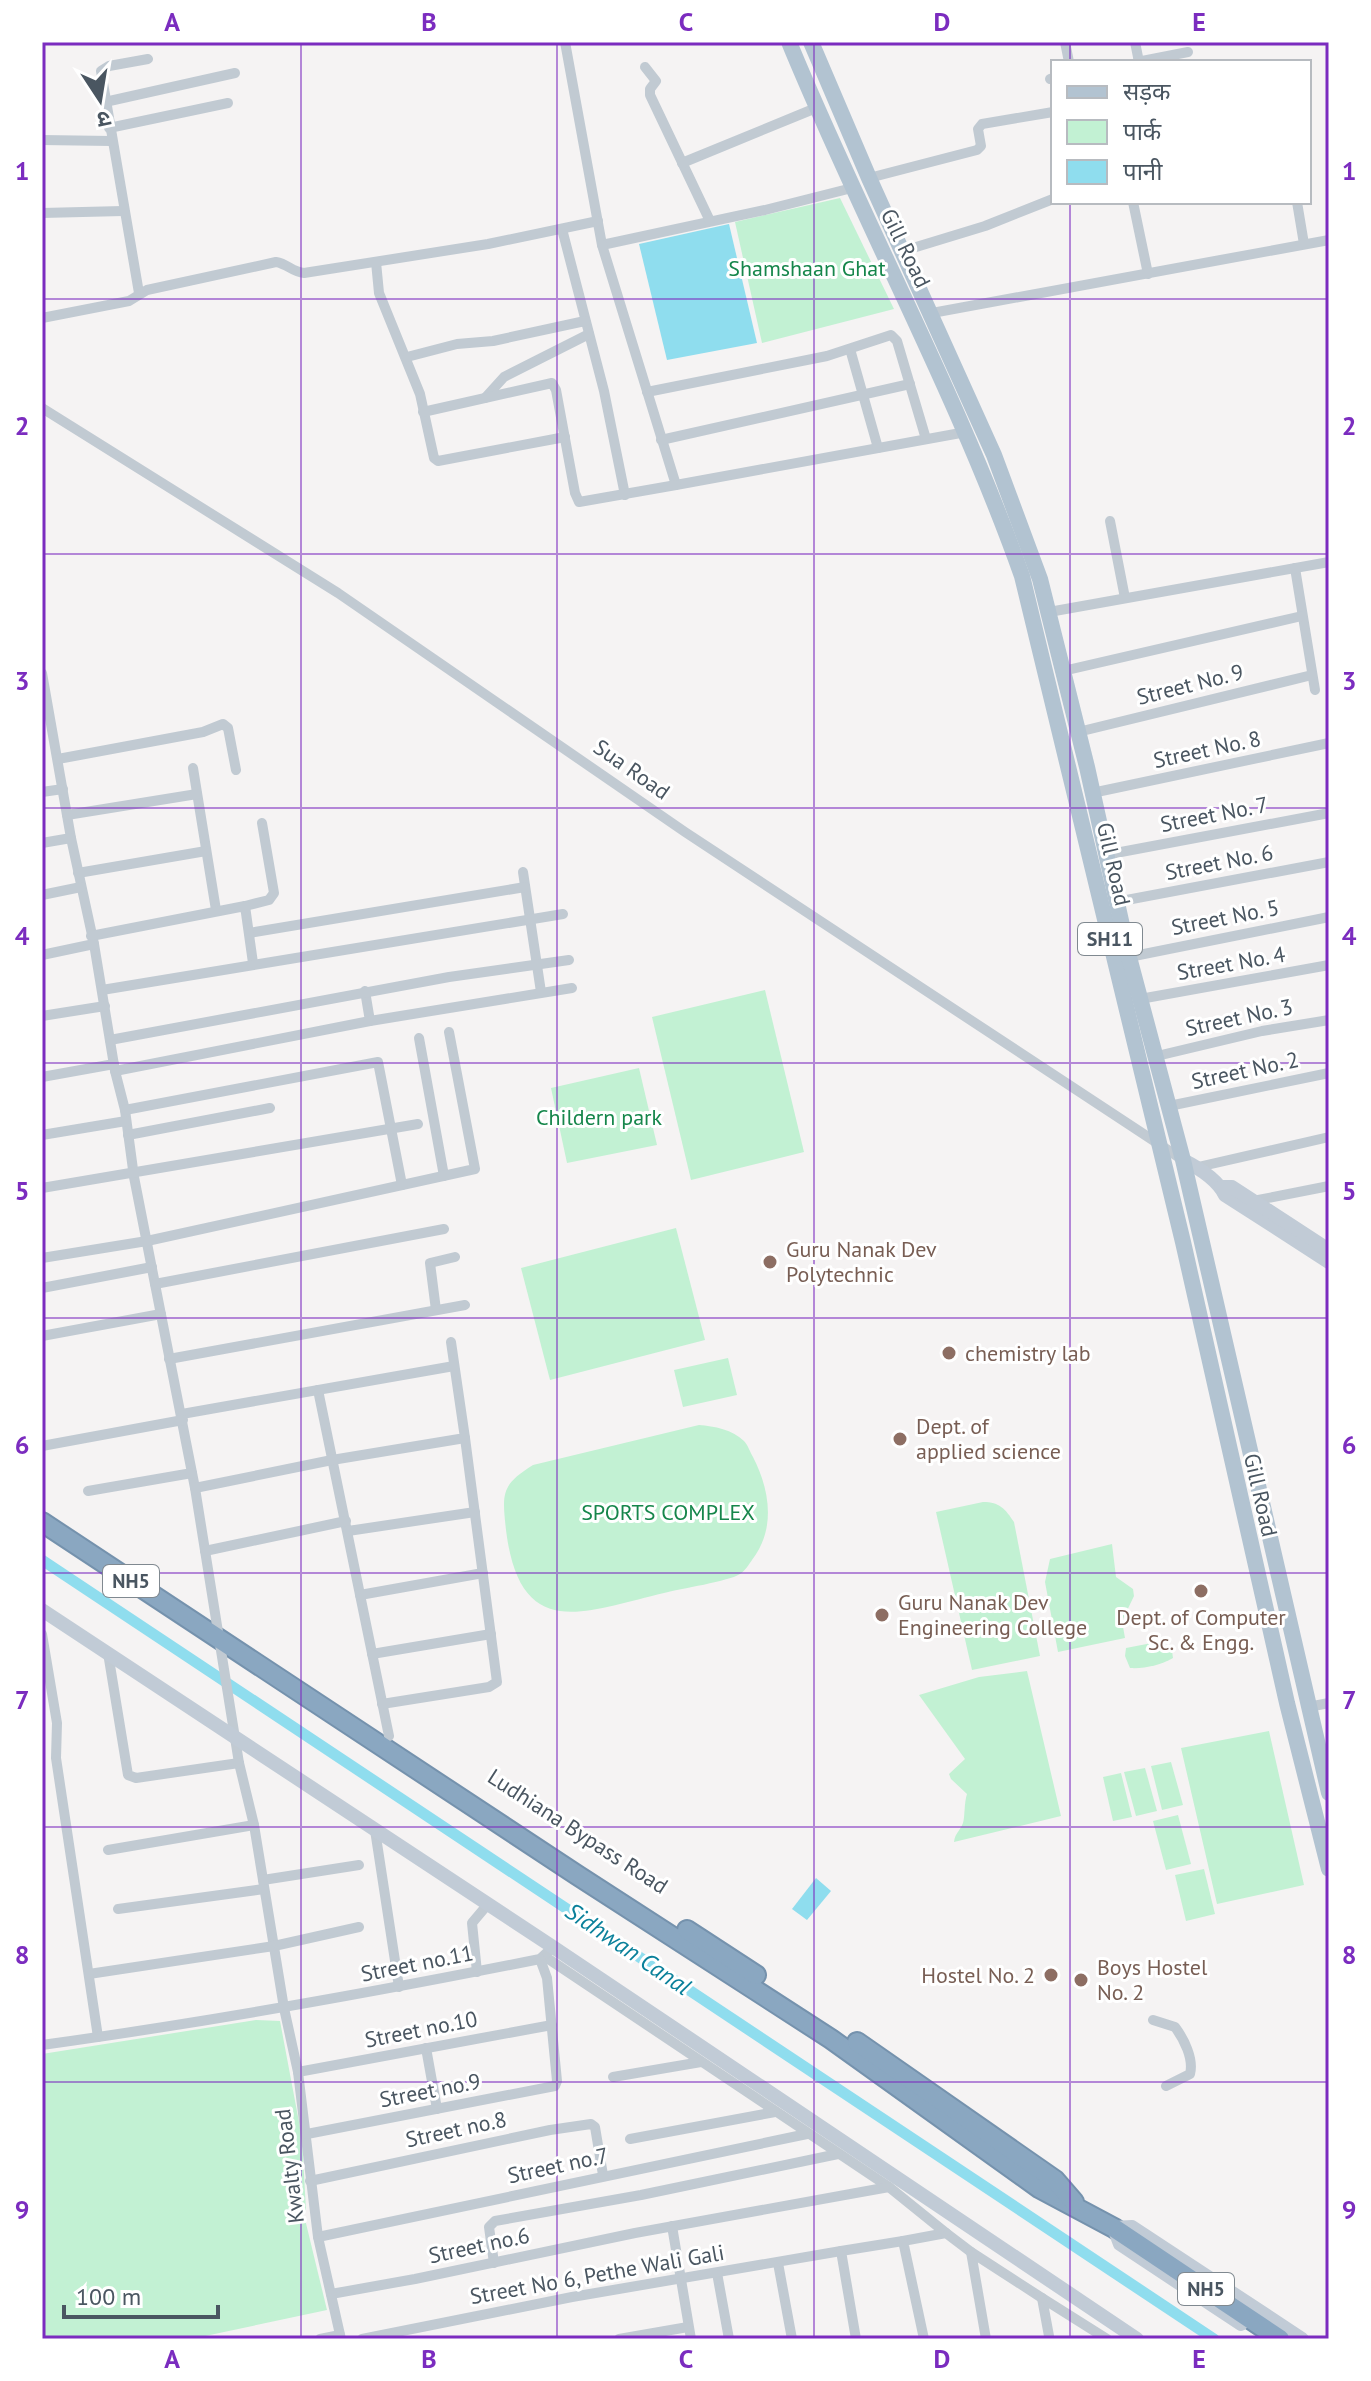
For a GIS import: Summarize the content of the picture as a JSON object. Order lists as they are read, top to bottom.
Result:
{
  "streets": {
    "highway": ["NH5", "Ludhiana Bypass Road"],
    "main road": ["Gill Road", "SH11"],
    "street": [
      "Street No. 9",
      "Street No. 8",
      "Sua Road",
      "Street No. 7",
      "Street No. 6",
      "Street No. 5",
      "Street No. 4",
      "Street No. 3",
      "Street No. 2",
      "Street no.11",
      "Street no.10",
      "Street no.9",
      "Street no.8",
      "Street no.7",
      "Kwalty Road",
      "Street no.6",
      "Street No 6, Pethe Wali Gali"
    ]
  },
  "crossings": [
    ["Gill Road", "Street No. 9"],
    ["Gill Road", "Street No. 8"],
    ["Gill Road", "Sua Road"],
    ["Gill Road", "Street No. 7"],
    ["Gill Road", "Street No. 6"],
    ["Gill Road", "Street No. 5"],
    ["Gill Road", "Street No. 4"],
    ["Gill Road", "Street No. 3"],
    ["Gill Road", "Street No. 2"],
    ["NH5", "Ludhiana Bypass Road"],
    ["Ludhiana Bypass Road", "Kwalty Road"],
    ["Street no.11", "Kwalty Road"],
    ["Street no.10", "Street no.9"],
    ["Street no.10", "Kwalty Road"],
    ["Street no.9", "Kwalty Road"],
    ["Street no.8", "Street no.7"],
    ["Street no.8", "Kwalty Road"],
    ["Street no.7", "Kwalty Road"],
    ["Kwalty Road", "Street no.6"]
  ],
  "water": ["Sidhwan Canal"],
  "parks": ["Shamshaan Ghat", "Childern park", "SPORTS COMPLEX"],
  "places": [
    "Guru Nanak Dev Polytechnic",
    "chemistry lab",
    "Dept. of applied science",
    "Dept. of Computer Sc. & Engg.",
    "Guru Nanak Dev Engineering College",
    "Hostel No. 2",
    "Boys Hostel No. 2"
  ],
  "legend": ["सड़क", "पार्क", "पानी"],
  "scale_bar": "100 m",
  "north": "bottom",
  "grid": {
    "columns": [
      "A",
      "B",
      "C",
      "D",
      "E"
    ],
    "rows": [
      "1",
      "2",
      "3",
      "4",
      "5",
      "6",
      "7",
      "8",
      "9"
    ]
  }
}
